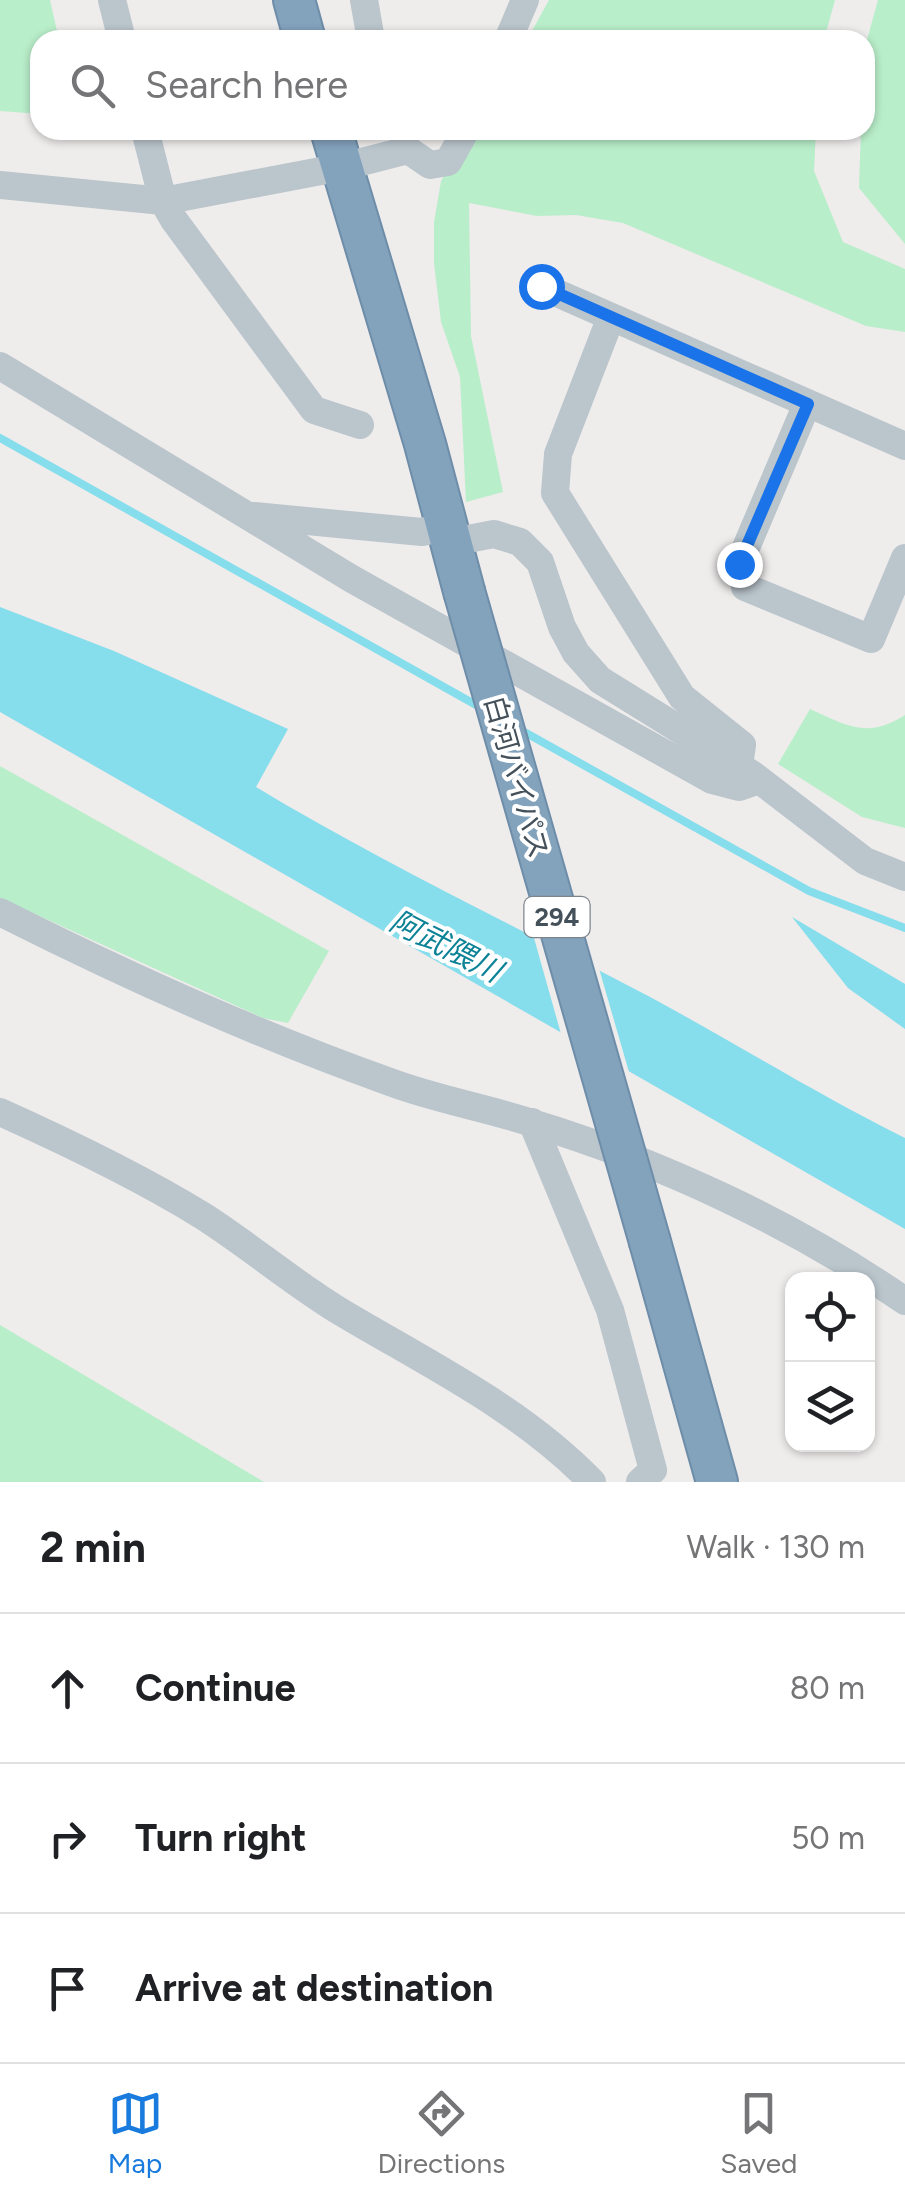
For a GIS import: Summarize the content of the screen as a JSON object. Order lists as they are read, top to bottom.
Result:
{
  "streets": {
    "highway": ["白河バイパス", "294"]
  },
  "water": ["阿武隈川"],
  "page": {
    "search": "Search here",
    "heading": ["2 min", "Walk · 130 m"],
    "list": [
      ["Continue", "80 m"],
      ["Turn right", "50 m"],
      "Arrive at destination"
    ],
    "nav": ["Map", "Directions", "Saved"]
  }
}
